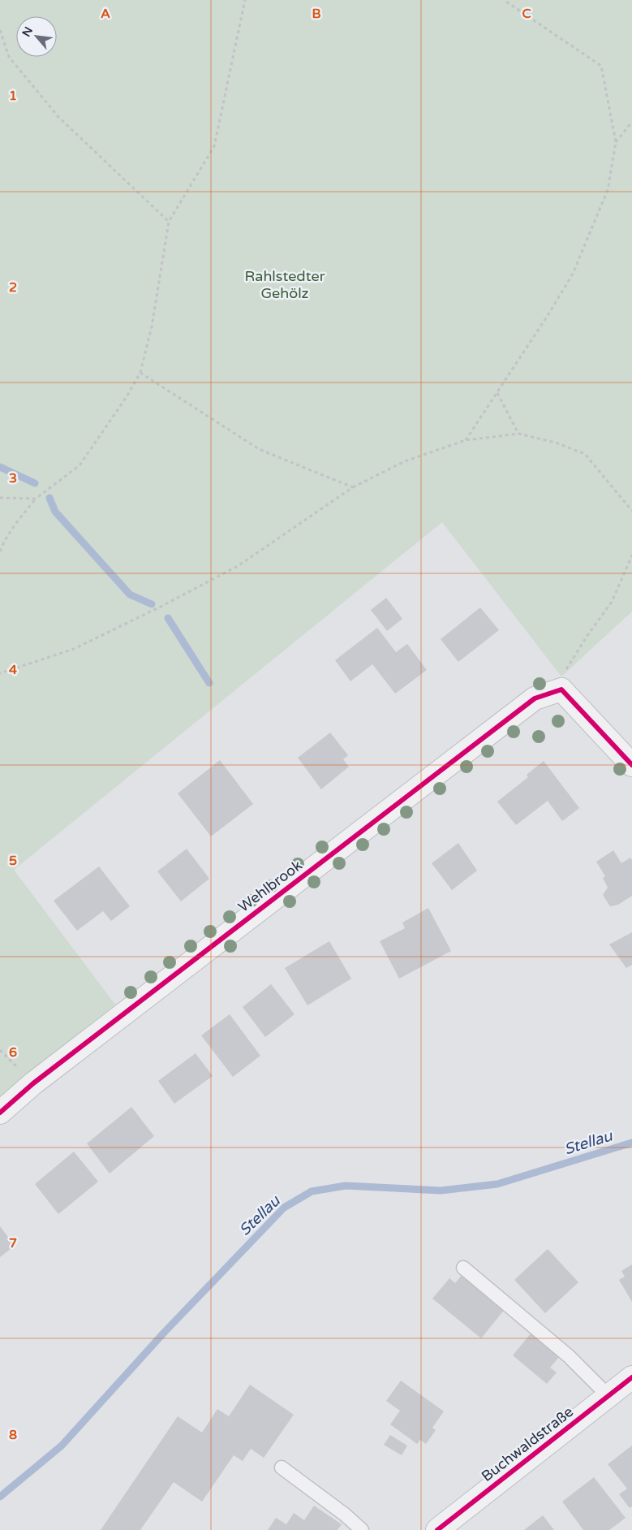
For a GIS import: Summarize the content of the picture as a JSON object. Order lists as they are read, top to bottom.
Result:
{
  "streets": {
    "street": ["Wehlbrook", "Buchwaldstraße"]
  },
  "water": ["Stellau"],
  "parks": ["Rahlstedter Gehölz"],
  "north": "top left",
  "grid": {
    "columns": ["A", "B", "C"],
    "rows": [
      "1",
      "2",
      "3",
      "4",
      "5",
      "6",
      "7",
      "8"
    ]
  }
}
